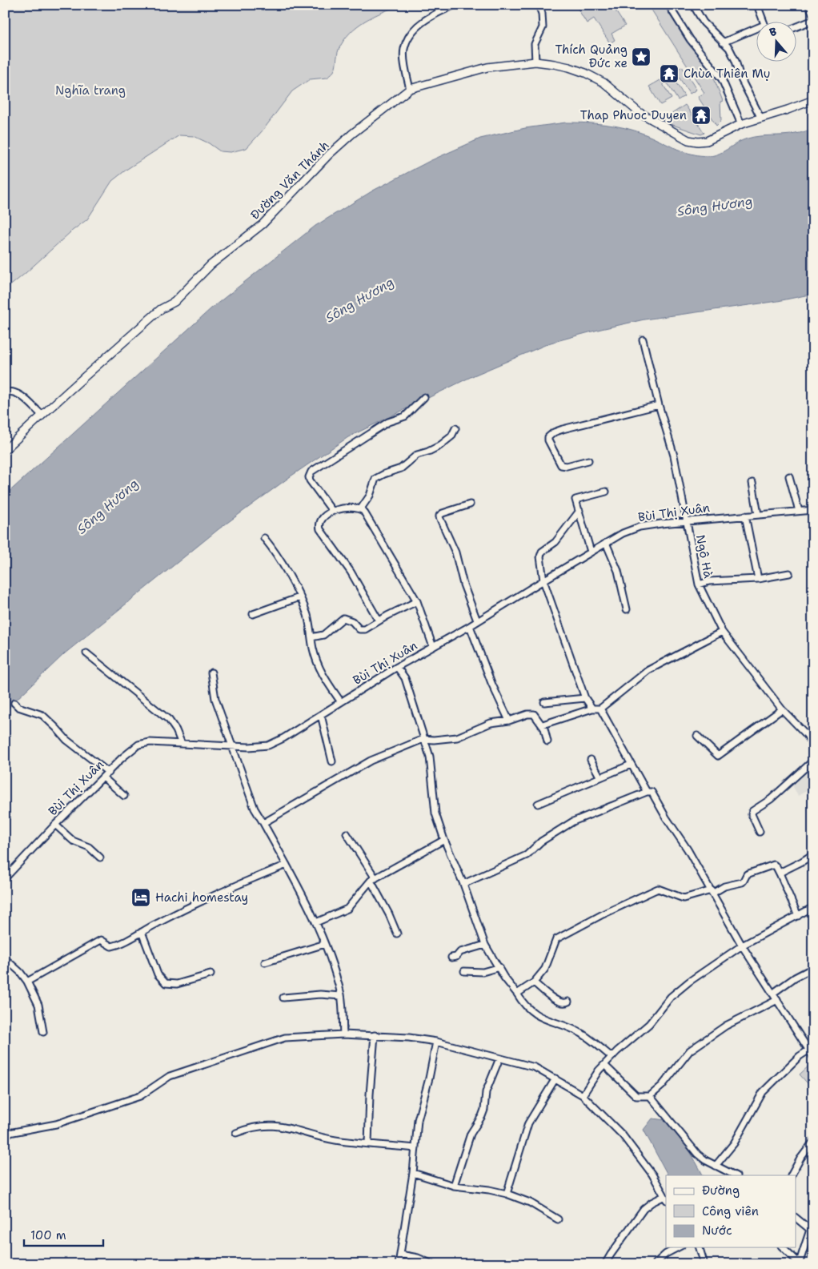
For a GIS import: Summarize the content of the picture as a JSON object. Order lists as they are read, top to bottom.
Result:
{
  "streets": {
    "main road": ["Đường Văn Thánh"],
    "street": ["Bùi Thị Xuân", "Ngô Hà"]
  },
  "crossings": [
    ["Bùi Thị Xuân", "Ngô Hà"]
  ],
  "water": ["Sông Hương"],
  "parks": ["Nghĩa trang"],
  "places": {
    "place": ["Thích Quảng Đức xe"],
    "temple": ["Chùa Thiên Mụ", "Thap Phuoc Duyen"],
    "hotel": ["Hachi homestay"]
  },
  "legend": ["Đường", "Công viên", "Nước"],
  "scale_bar": "100 m",
  "north": "top"
}
